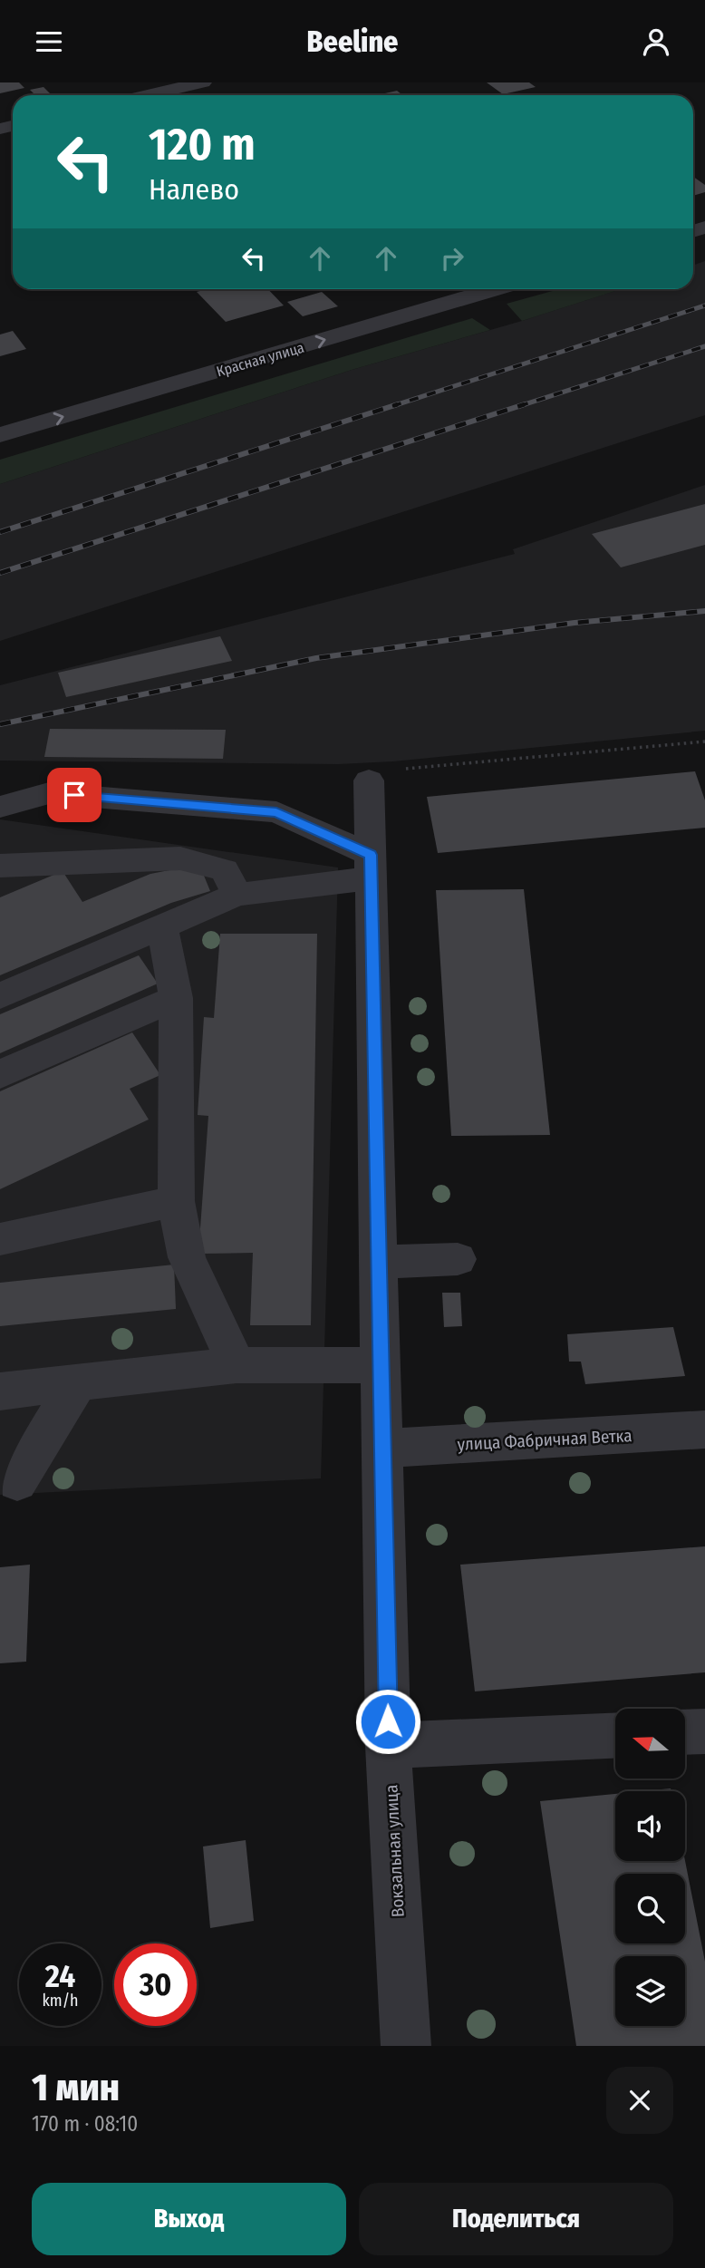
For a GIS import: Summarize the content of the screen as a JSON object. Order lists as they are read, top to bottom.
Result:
{
  "streets": {
    "street": ["Красная улица", "улица Фабричная Ветка", "Вокзальная улица"]
  },
  "crossings": [
    ["улица Фабричная Ветка", "Вокзальная улица"]
  ],
  "one_way": ["Красная улица"],
  "north": "left",
  "page": {
    "header": "Beeline",
    "turn": ["120 m", "Налево"],
    "speed": "24 km/h",
    "limit": "30",
    "heading": ["1 мин", "170 m · 08:10"],
    "buttons": ["Выход", "Поделиться"]
  }
}
